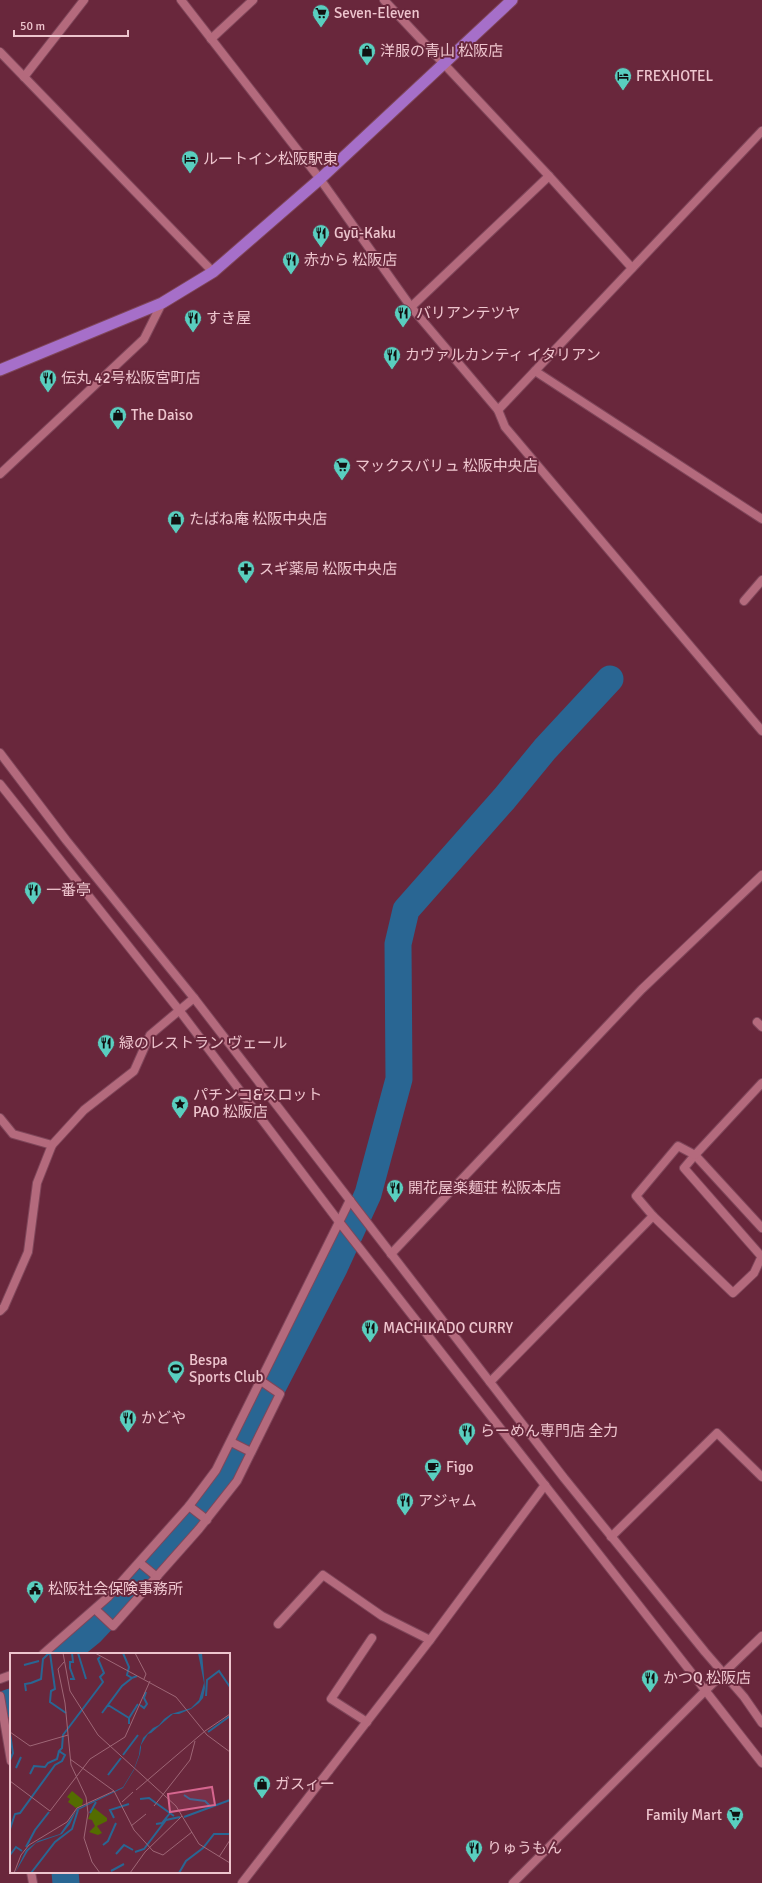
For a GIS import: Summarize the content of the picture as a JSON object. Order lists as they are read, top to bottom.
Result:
{
  "places": {
    "supermarket": ["Seven-Eleven", "マックスバリュ 松阪中央店", "Family Mart"],
    "shop": [
      "洋服の青山 松阪店",
      "The Daiso",
      "たばね庵 松阪中央店",
      "ガスィー"
    ],
    "hotel": ["FREXHOTEL", "ルートイン松阪駅東"],
    "restaurant": [
      "Gyū-Kaku",
      "赤から 松阪店",
      "バリアンテツヤ",
      "すき屋",
      "カヴァルカンティ イタリアン",
      "伝丸 42号松阪宮町店",
      "一番亭",
      "緑のレストラン ヴェール",
      "開花屋楽麺荘 松阪本店",
      "MACHIKADO CURRY",
      "かどや",
      "らーめん専門店 全力",
      "アジャム",
      "かつQ 松阪店",
      "りゅうもん"
    ],
    "pharmacy": ["スギ薬局 松阪中央店"],
    "place": ["パチンコ&スロット PAO 松阪店"],
    "sports": ["Bespa Sports Club"],
    "cafe": ["Figo"],
    "public building": ["松阪社会保険事務所"]
  },
  "scale_bar": "50 m"
}
